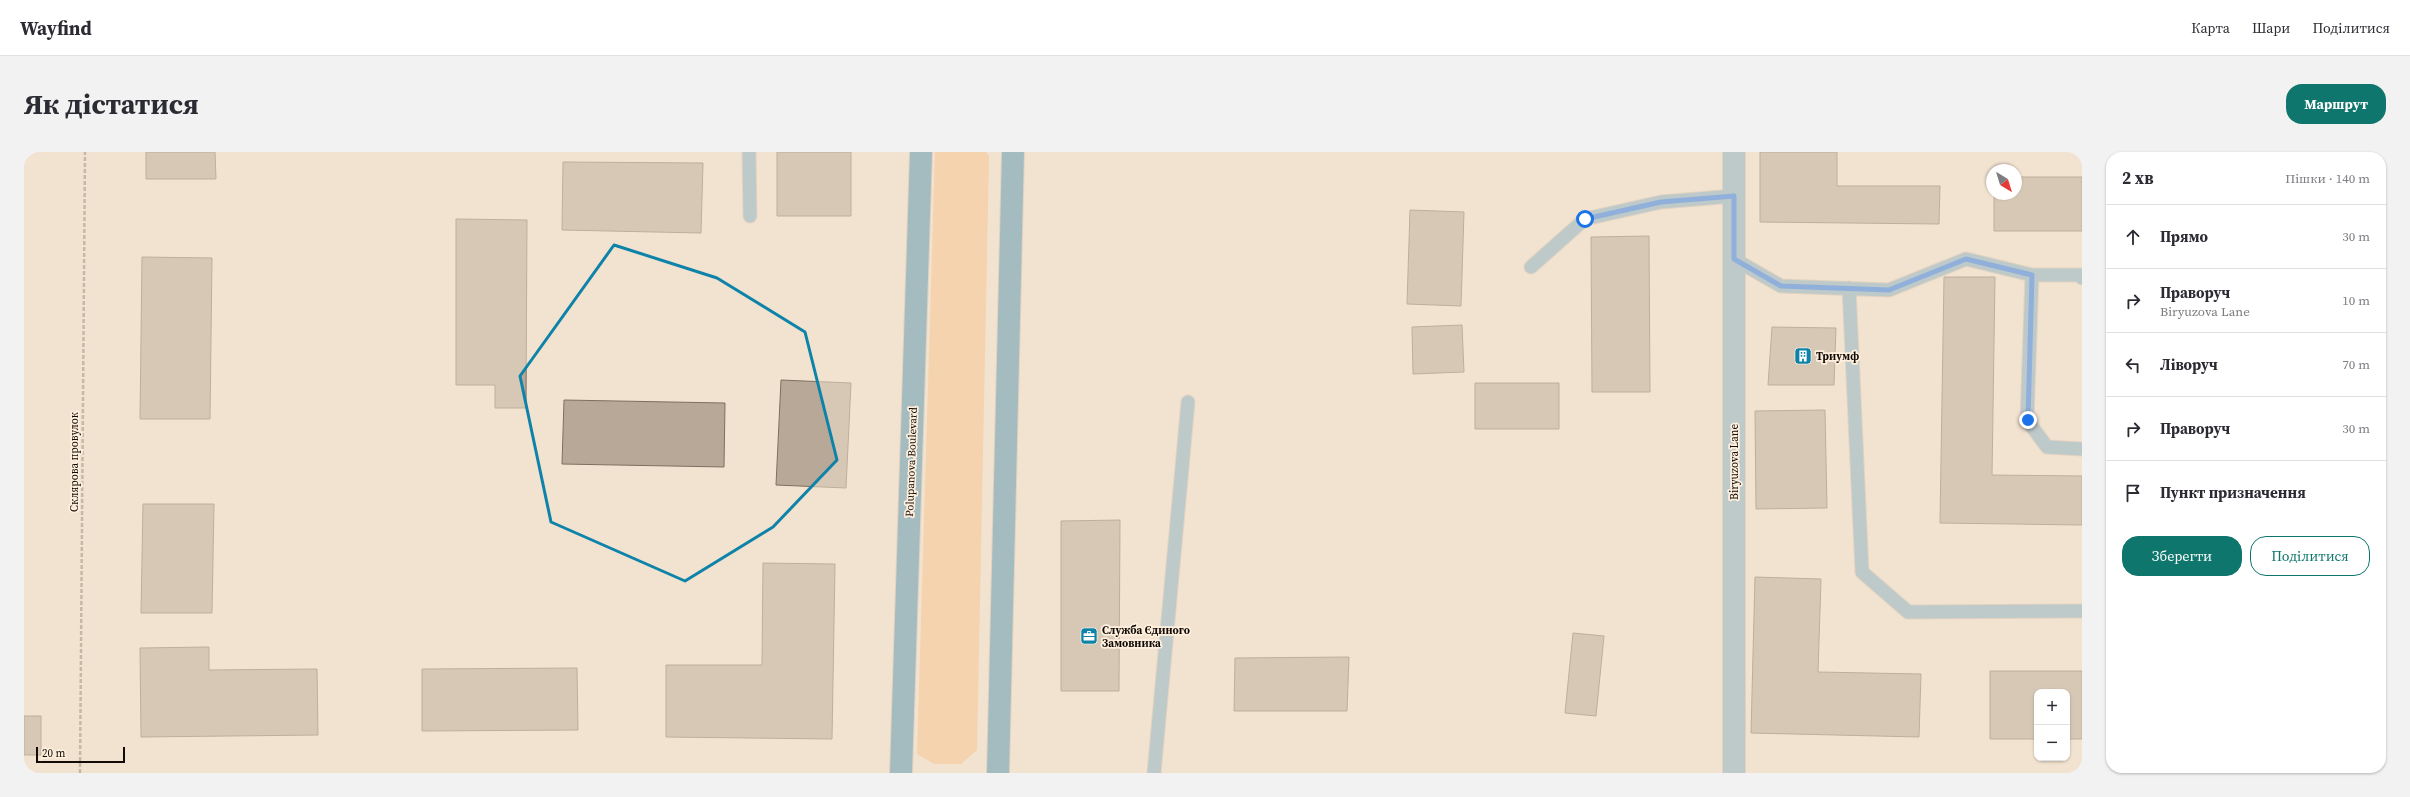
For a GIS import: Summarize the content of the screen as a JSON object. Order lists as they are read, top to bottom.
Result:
{
  "streets": {
    "street": ["Polupanova Boulevard", "Biryuzova Lane"],
    "path": ["Склярова провулок"]
  },
  "places": {
    "building": ["Триумф"],
    "office": ["Служба Єдиного Замовника"]
  },
  "scale_bar": "20 m",
  "north": "bottom right",
  "page": {
    "header": "Wayfind",
    "nav": ["Карта", "Шари", "Поділитися"],
    "buttons": [
      "Маршрут",
      ["Зберегти", "Поділитися"]
    ],
    "title": "Як дістатися",
    "heading": ["2 хв", "Пішки · 140 m"],
    "list": [
      ["Прямо", "30 m"],
      ["Праворуч", "Biryuzova Lane", "10 m"],
      ["Ліворуч", "70 m"],
      ["Праворуч", "30 m"],
      "Пункт призначення"
    ],
    "map_buttons": ["+", "−"],
    "scale": "20 m"
  }
}
